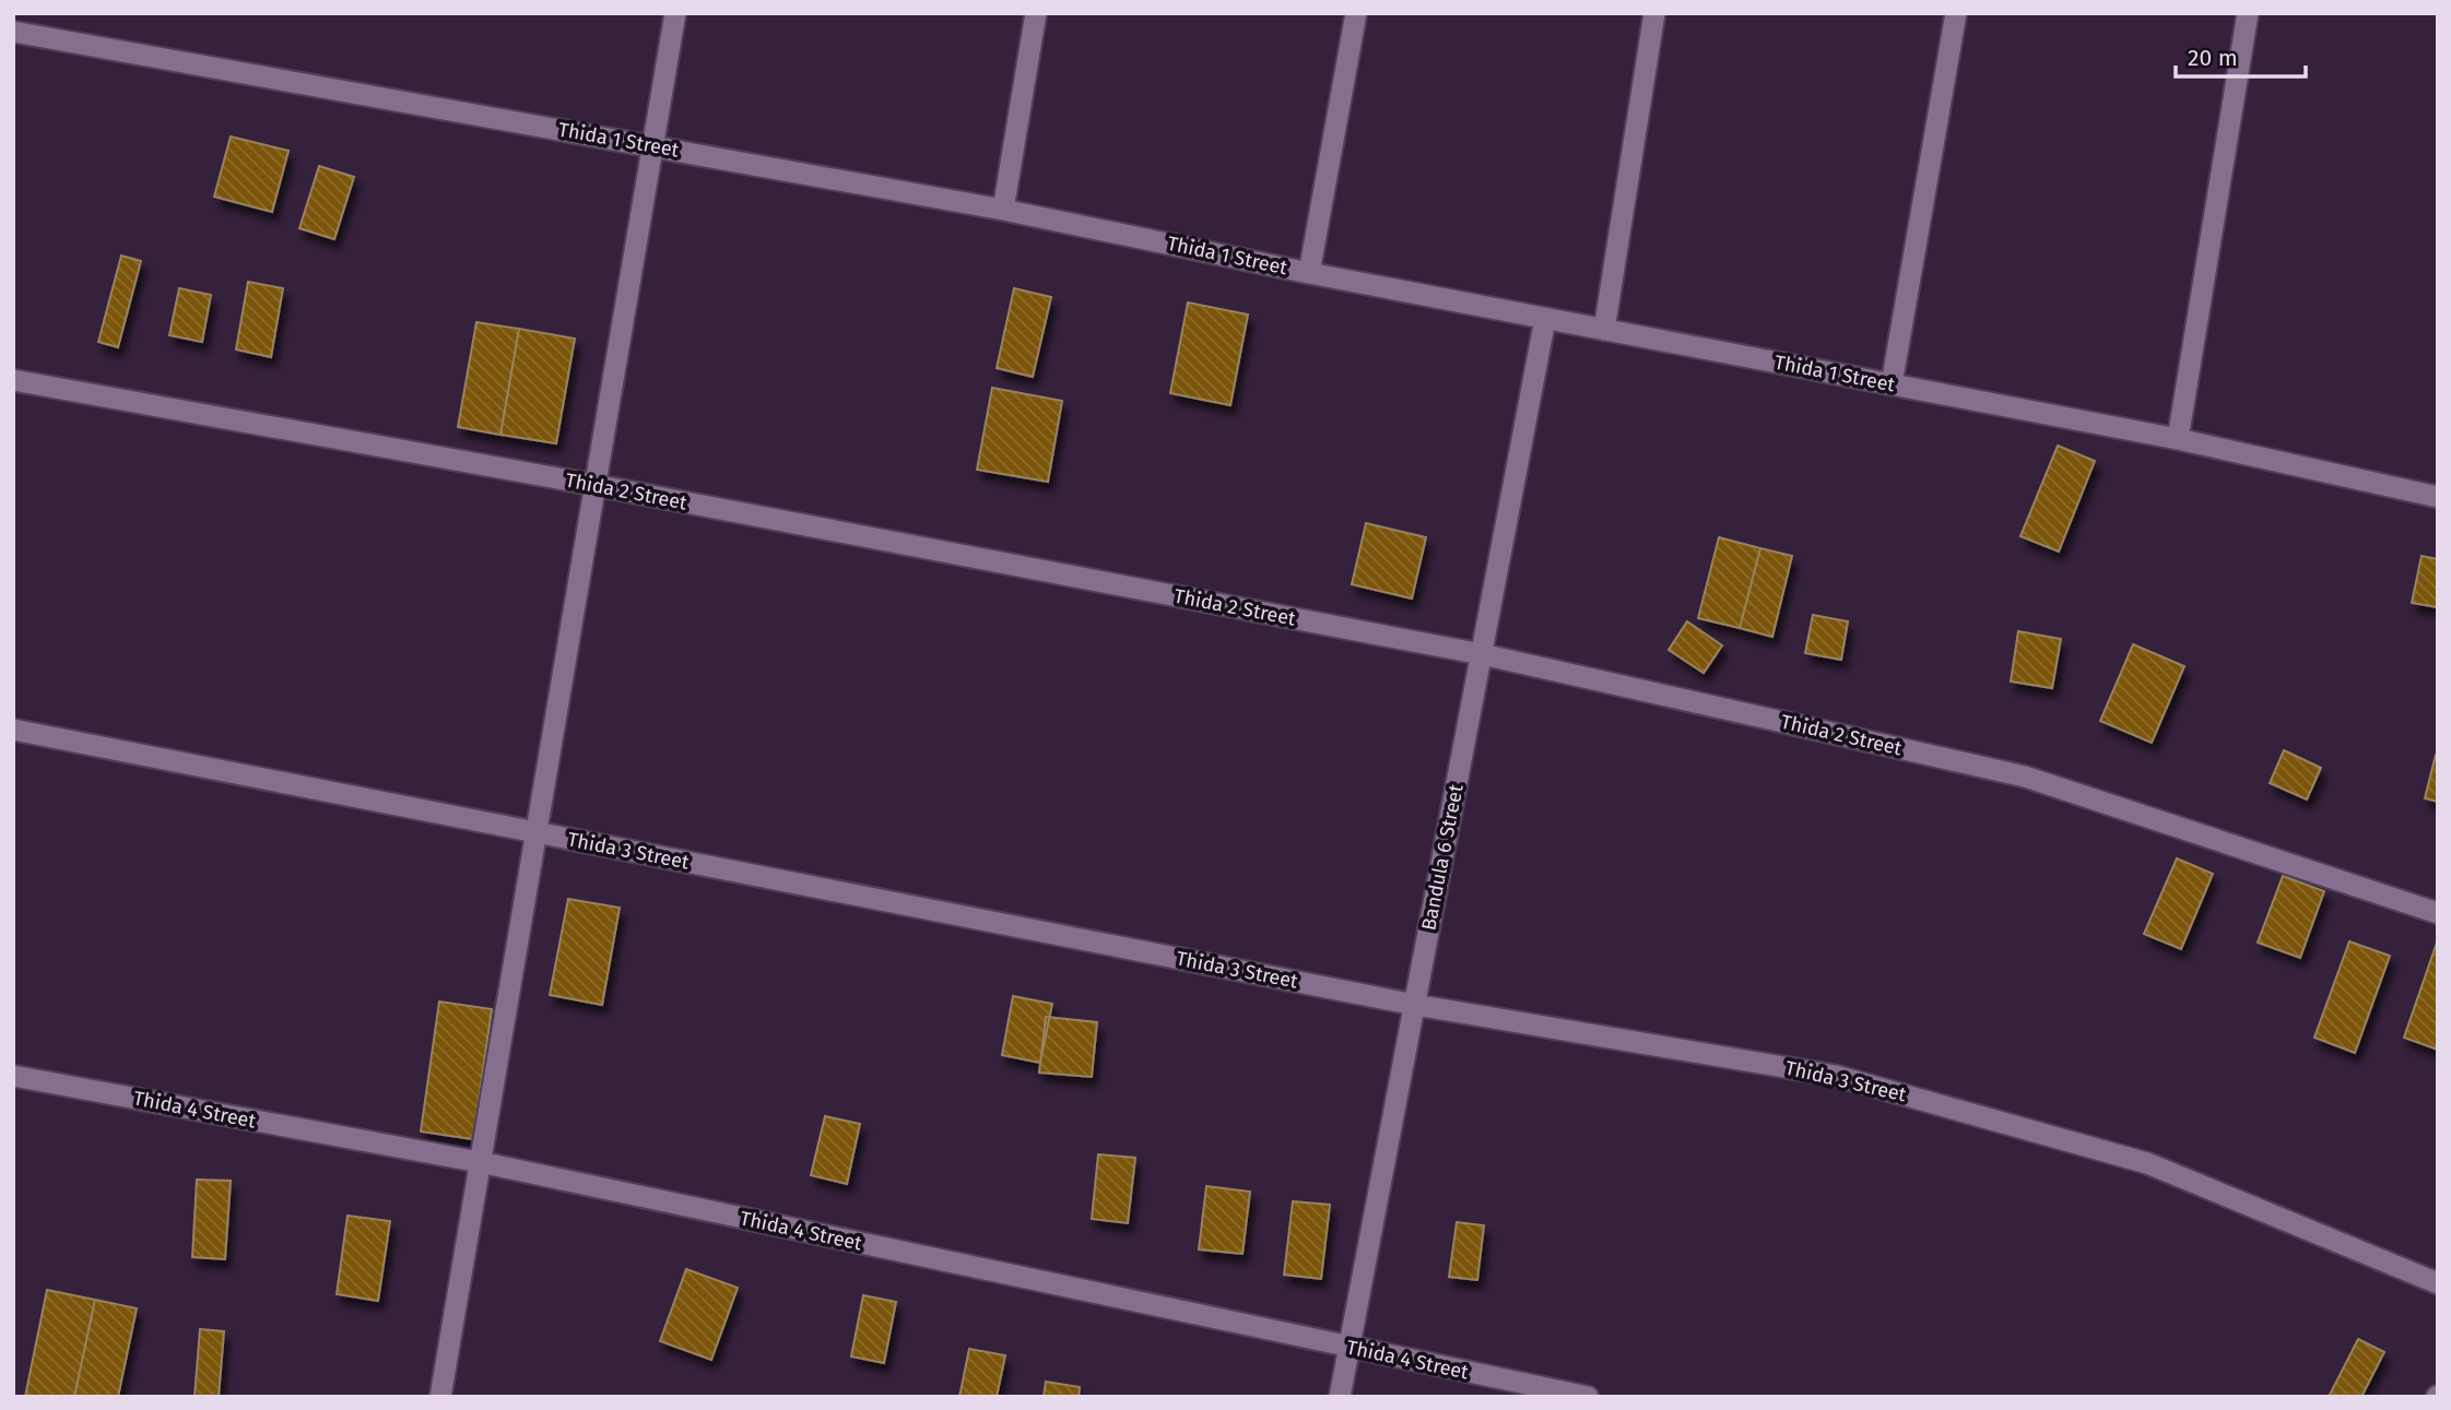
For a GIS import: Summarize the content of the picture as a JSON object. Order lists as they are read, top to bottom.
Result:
{
  "streets": {
    "street": [
      "Thida 1 Street",
      "Thida 2 Street",
      "Thida 3 Street",
      "Bandula 6 Street",
      "Thida 4 Street"
    ]
  },
  "crossings": [
    ["Thida 1 Street", "Bandula 6 Street"],
    ["Thida 2 Street", "Bandula 6 Street"],
    ["Thida 3 Street", "Bandula 6 Street"],
    ["Bandula 6 Street", "Thida 4 Street"]
  ],
  "scale_bar": "20 m"
}
